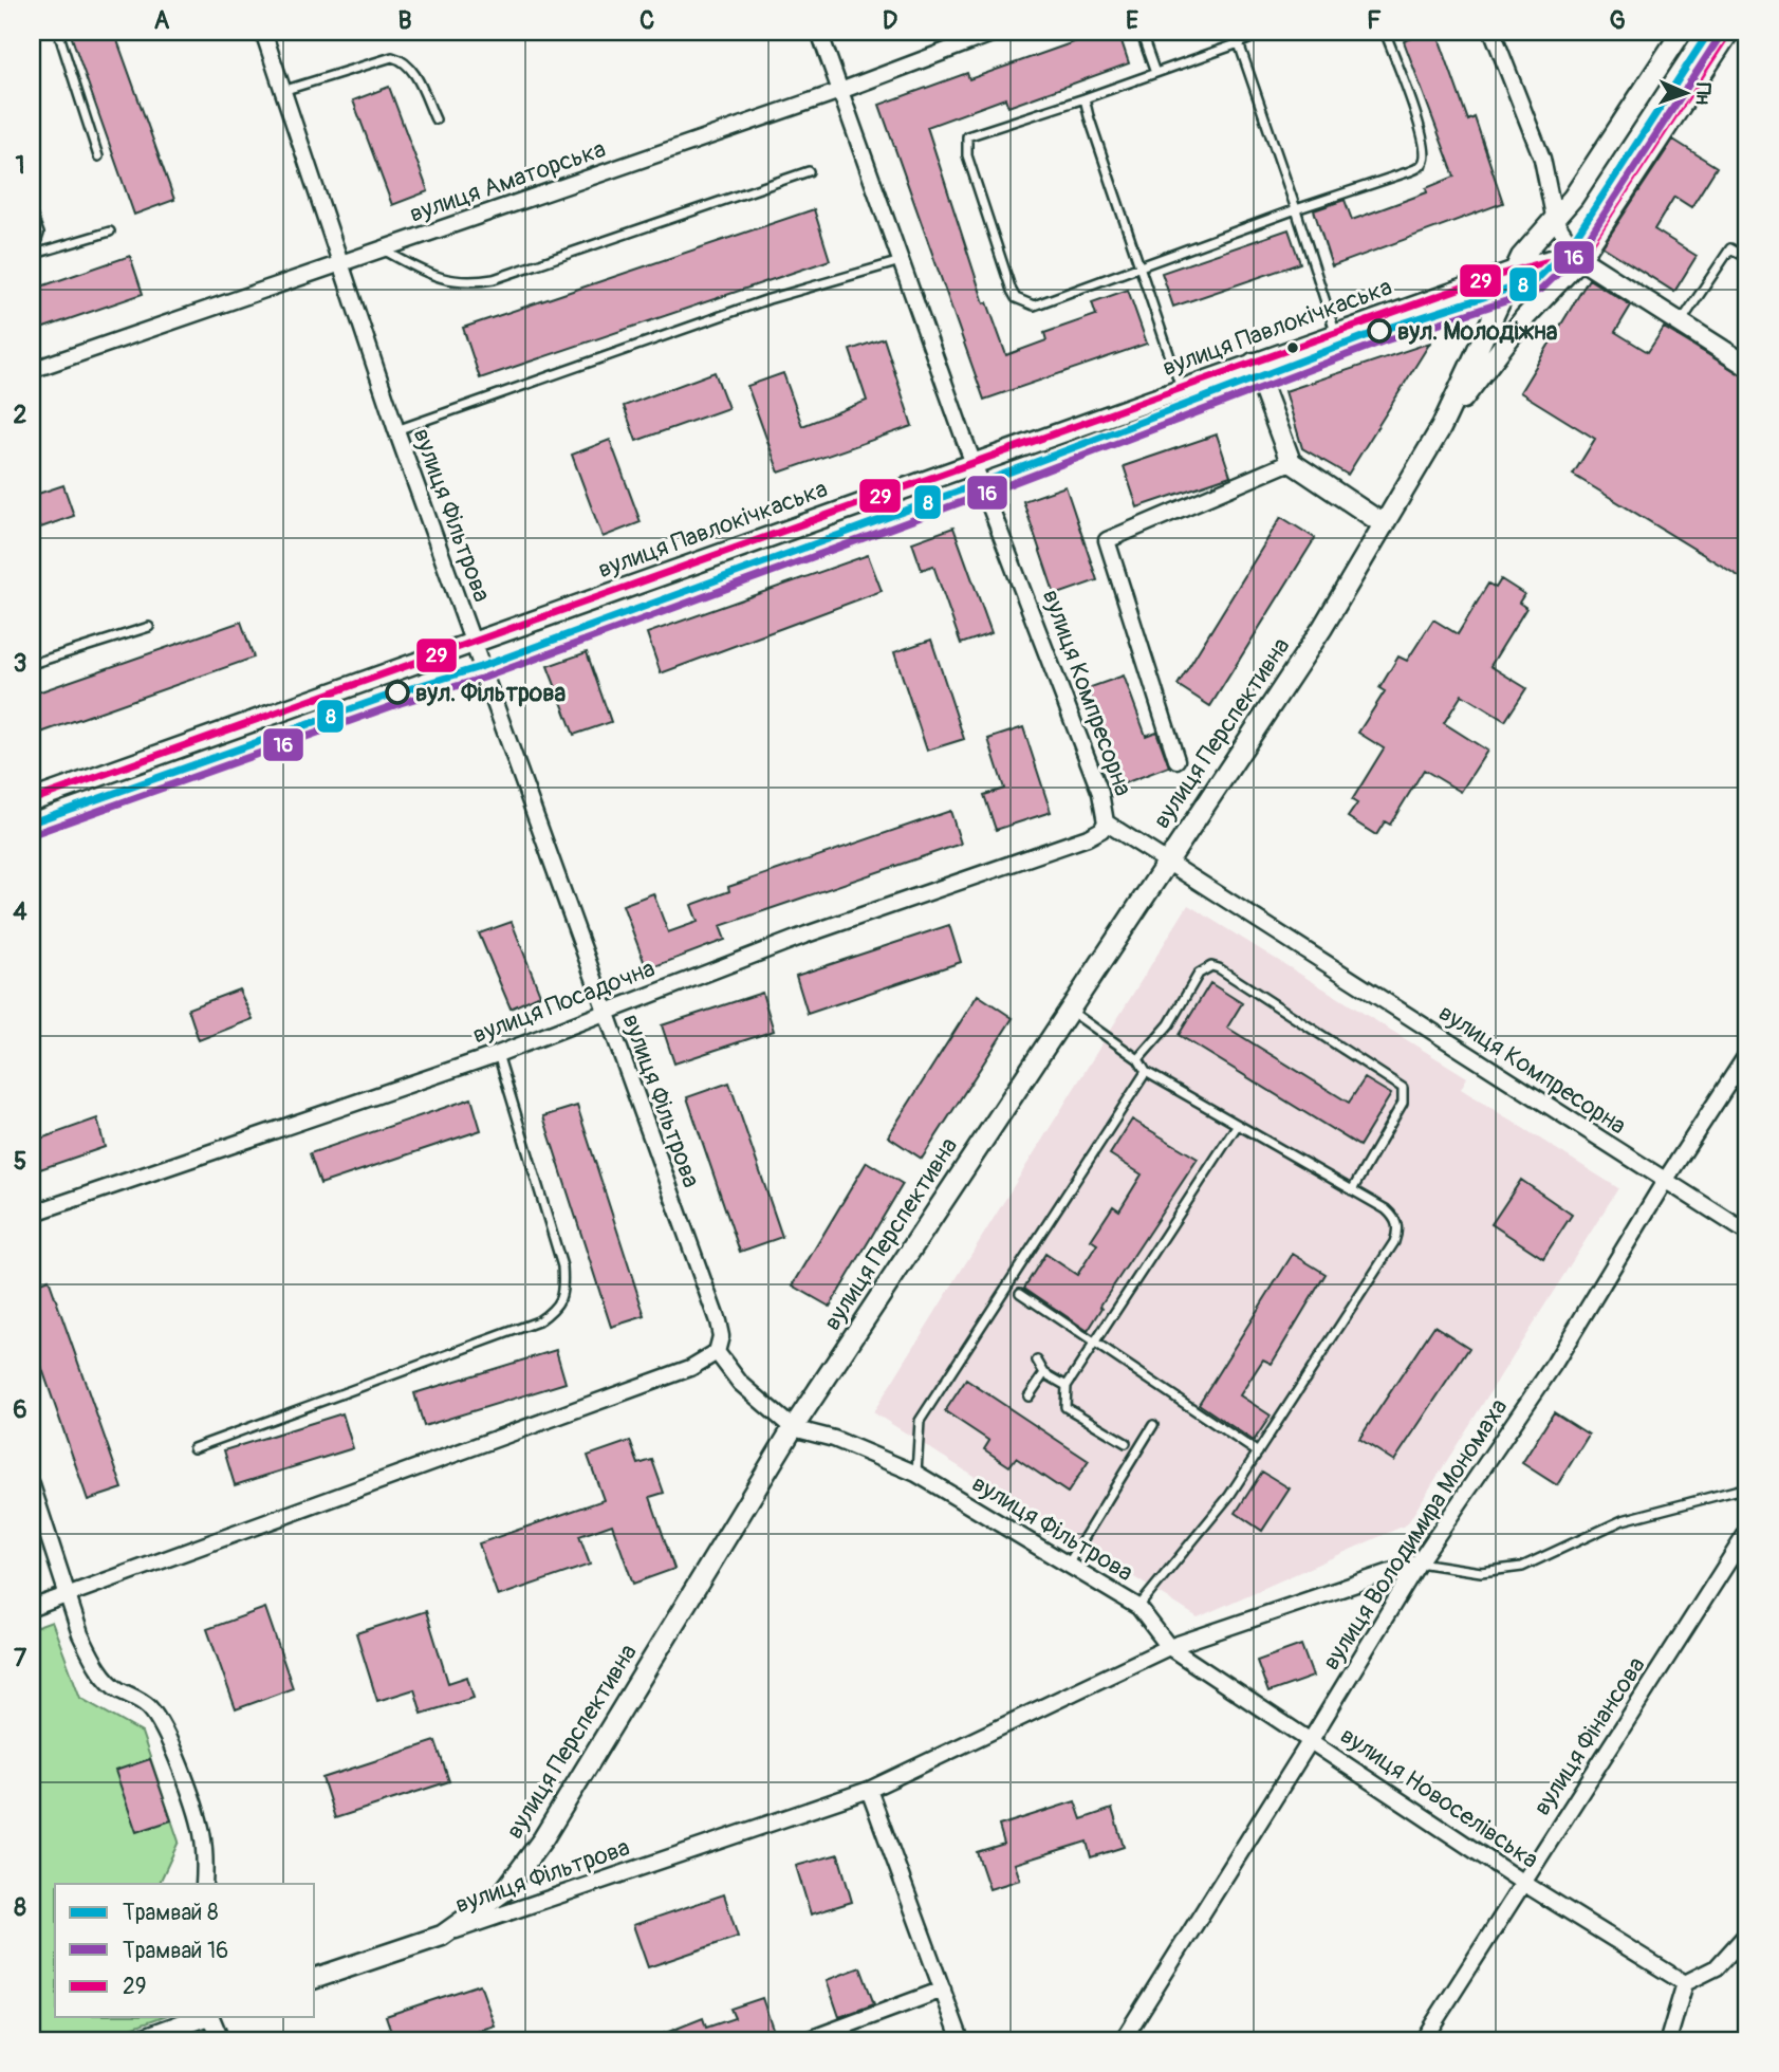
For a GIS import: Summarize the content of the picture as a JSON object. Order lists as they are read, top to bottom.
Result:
{
  "streets": {
    "street": [
      "вулиця Аматорська",
      "вулиця Павлокічкаська",
      "вулиця Фільтрова",
      "вулиця Компресорна",
      "вулиця Перспективна",
      "вулиця Посадочна",
      "вулиця Володимира Мономаха",
      "вулиця Фінансова",
      "вулиця Новоселівська"
    ]
  },
  "crossings": [
    ["вулиця Аматорська", "вулиця Фільтрова"],
    ["вулиця Аматорська", "вулиця Компресорна"],
    ["вулиця Павлокічкаська", "вулиця Фільтрова"],
    ["вулиця Павлокічкаська", "вулиця Компресорна"],
    ["вулиця Павлокічкаська", "вулиця Перспективна"],
    ["вулиця Фільтрова", "вулиця Перспективна"],
    ["вулиця Фільтрова", "вулиця Посадочна"],
    ["вулиця Фільтрова", "вулиця Новоселівська"],
    ["вулиця Компресорна", "вулиця Перспективна"],
    ["вулиця Компресорна", "вулиця Посадочна"],
    ["вулиця Компресорна", "вулиця Володимира Мономаха"],
    ["вулиця Володимира Мономаха", "вулиця Новоселівська"],
    ["вулиця Фінансова", "вулиця Новоселівська"]
  ],
  "places": ["вул. Молодіжна", "вул. Фільтрова"],
  "lines": ["tram line 8", "transit line 29", "tram line 16"],
  "legend": ["Трамвай 8", "Трамвай 16", "29"],
  "north": "right",
  "grid": {
    "columns": [
      "A",
      "B",
      "C",
      "D",
      "E",
      "F",
      "G"
    ],
    "rows": [
      "1",
      "2",
      "3",
      "4",
      "5",
      "6",
      "7",
      "8"
    ]
  }
}
